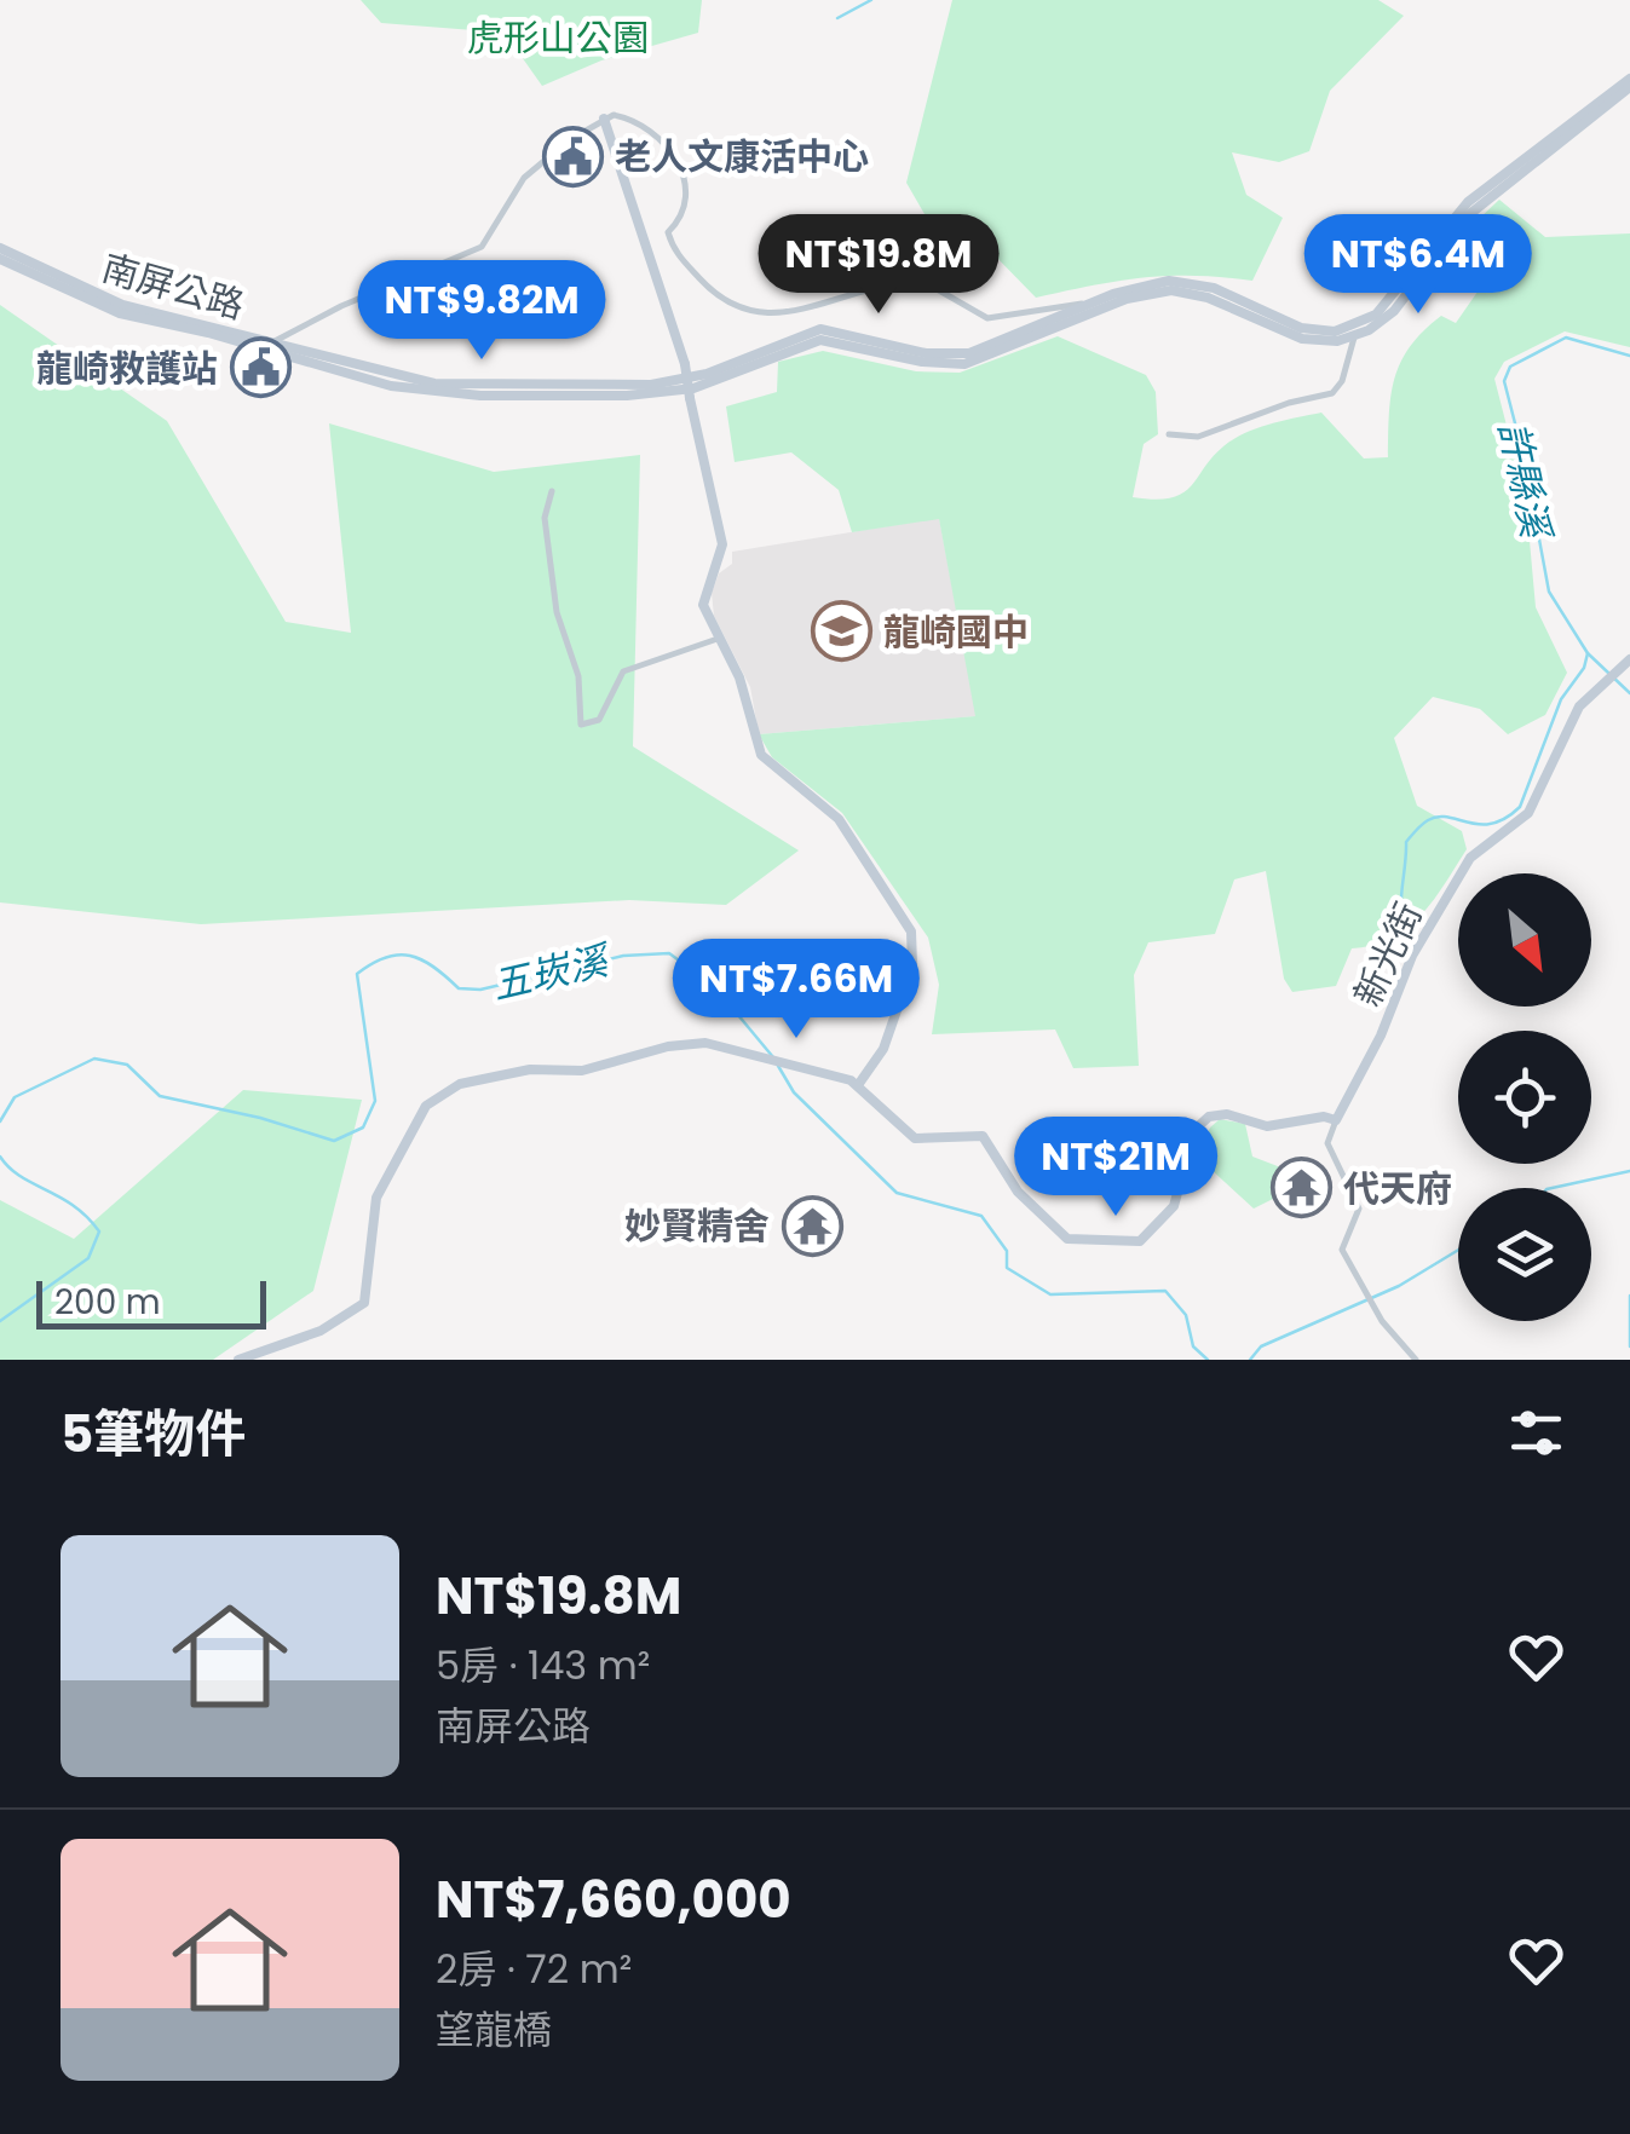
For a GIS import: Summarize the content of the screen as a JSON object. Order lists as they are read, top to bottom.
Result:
{
  "streets": {
    "street": ["南屏公路", "新光街"]
  },
  "water": ["許縣溪", "五崁溪"],
  "parks": ["虎形山公園"],
  "places": {
    "public building": ["老人文康活中心", "龍崎救護站"],
    "school or university": ["龍崎國中"],
    "temple": ["代天府", "妙賢精舍"]
  },
  "scale_bar": "200 m",
  "north": "bottom right",
  "page": {
    "price": [
      "NT$19.8M",
      "NT$6.4M",
      "NT$9.82M",
      "NT$7.66M",
      "NT$21M"
    ],
    "scale": "200 m",
    "heading": "5筆物件",
    "list": [
      {
        "name": "NT$19.8M",
        "note": "5房 · 143 m² · 南屏公路"
      },
      {
        "name": "NT$7,660,000",
        "note": "2房 · 72 m² · 望龍橋"
      }
    ]
  }
}
